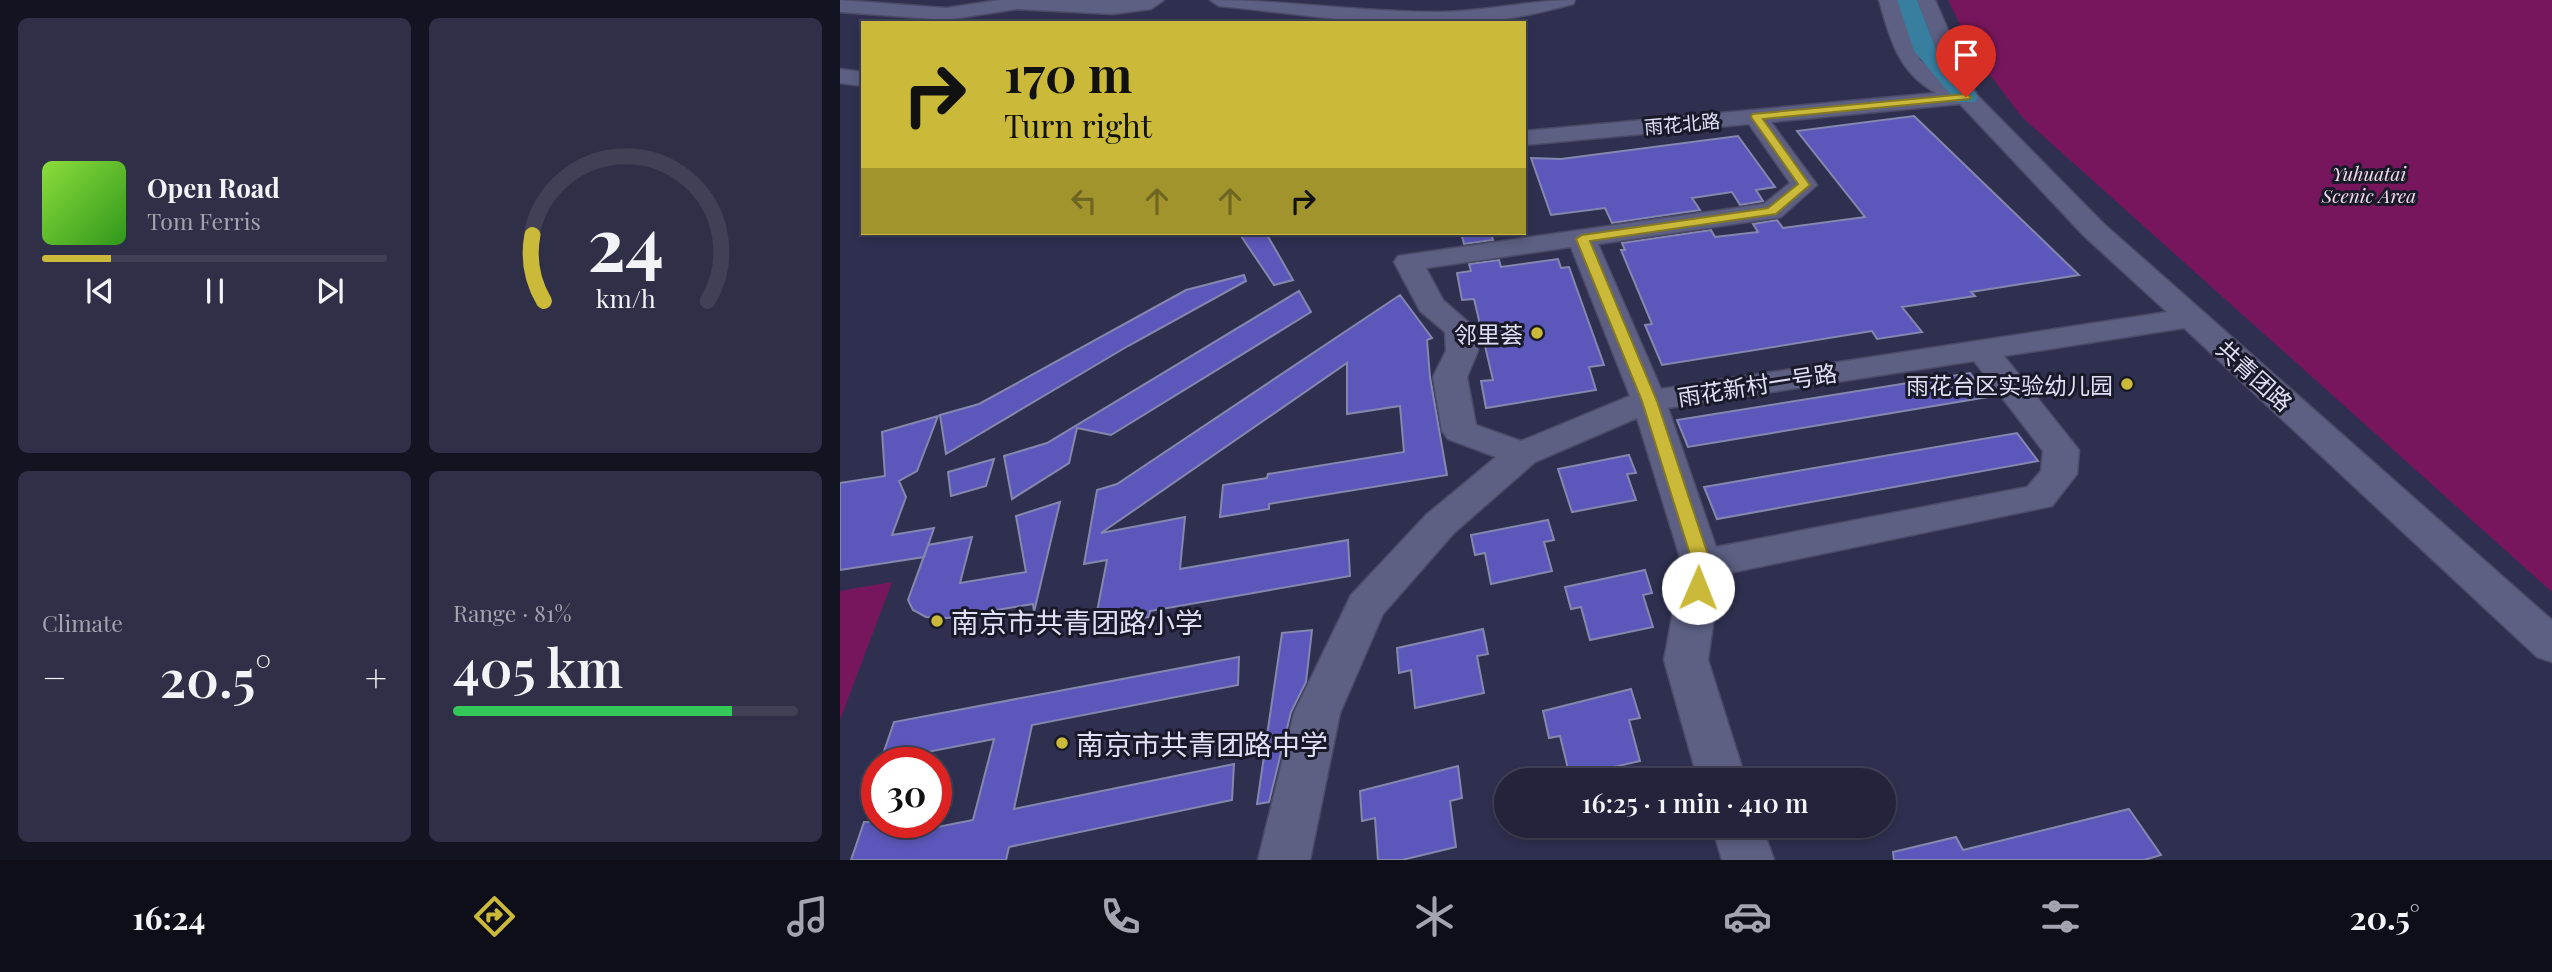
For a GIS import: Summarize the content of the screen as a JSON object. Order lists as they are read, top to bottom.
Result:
{
  "streets": {
    "street": ["雨花北路", "共青团路", "雨花新村一号路"]
  },
  "crossings": [
    ["雨花北路", "共青团路"],
    ["共青团路", "雨花新村一号路"]
  ],
  "parks": ["Yuhuatai Scenic Area"],
  "places": [
    "邻里荟",
    "雨花台区实验幼儿园",
    "南京市共青团路小学",
    "南京市共青团路中学"
  ],
  "page": {
    "turn": ["170 m", "Turn right"],
    "song": ["Open Road", "Tom Ferris"],
    "tile": [
      "Climate",
      ["Range · 81%", "405 km"]
    ],
    "heat": ["−", "20.5°", "+"],
    "limit": "30",
    "trip": "16:25 · 1 min · 410 m",
    "tabs": ["16:24", "20.5°"],
    "gauge": ["24", "km/h"]
  }
}
